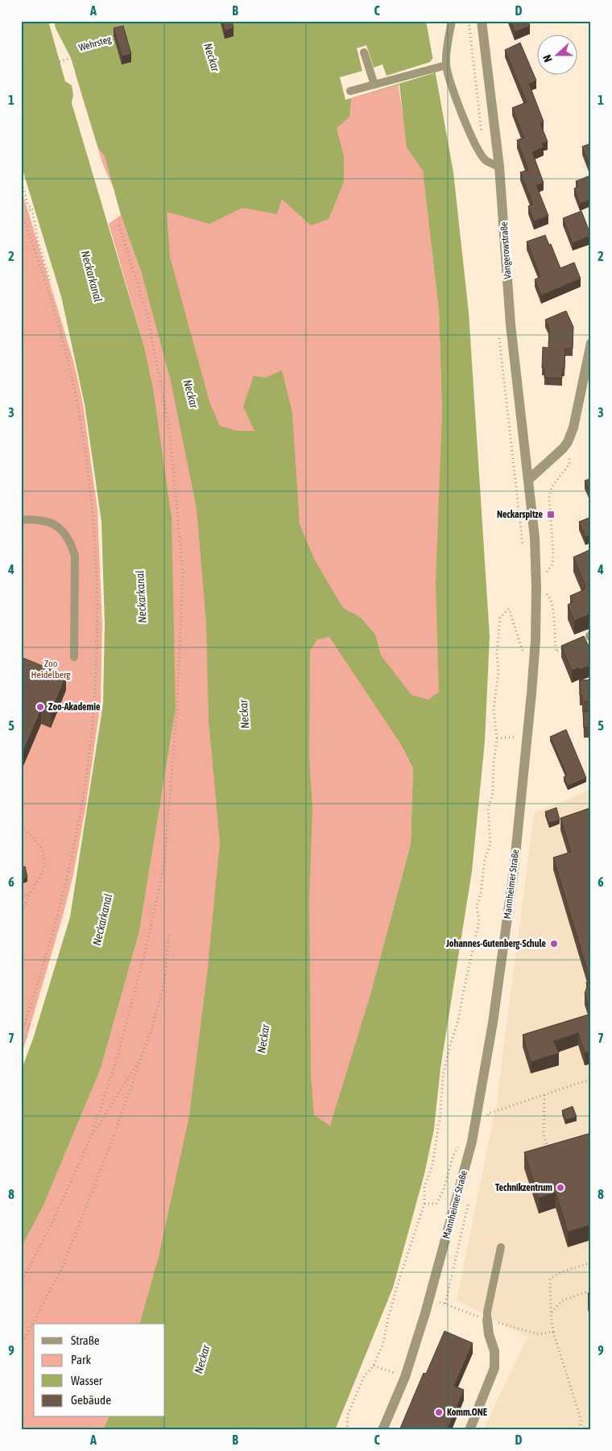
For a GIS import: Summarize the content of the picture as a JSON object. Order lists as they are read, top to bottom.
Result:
{
  "streets": {
    "street": ["Vangerowstraße", "Mannheimer Straße"],
    "path": ["Wehrsteg"]
  },
  "crossings": [
    ["Vangerowstraße", "Mannheimer Straße"]
  ],
  "water": ["Neckar", "Neckarkanal"],
  "parks": ["Zoo Heidelberg"],
  "places": {
    "transit": ["Neckarspitze"],
    "other": [
      "Zoo-Akademie",
      "Johannes-Gutenberg-Schule",
      "Technikzentrum",
      "Komm.ONE"
    ]
  },
  "legend": [
    "Straße",
    "Park",
    "Wasser",
    "Gebäude"
  ],
  "north": "left",
  "grid": {
    "columns": [
      "A",
      "B",
      "C",
      "D"
    ],
    "rows": [
      "1",
      "2",
      "3",
      "4",
      "5",
      "6",
      "7",
      "8",
      "9"
    ]
  }
}
